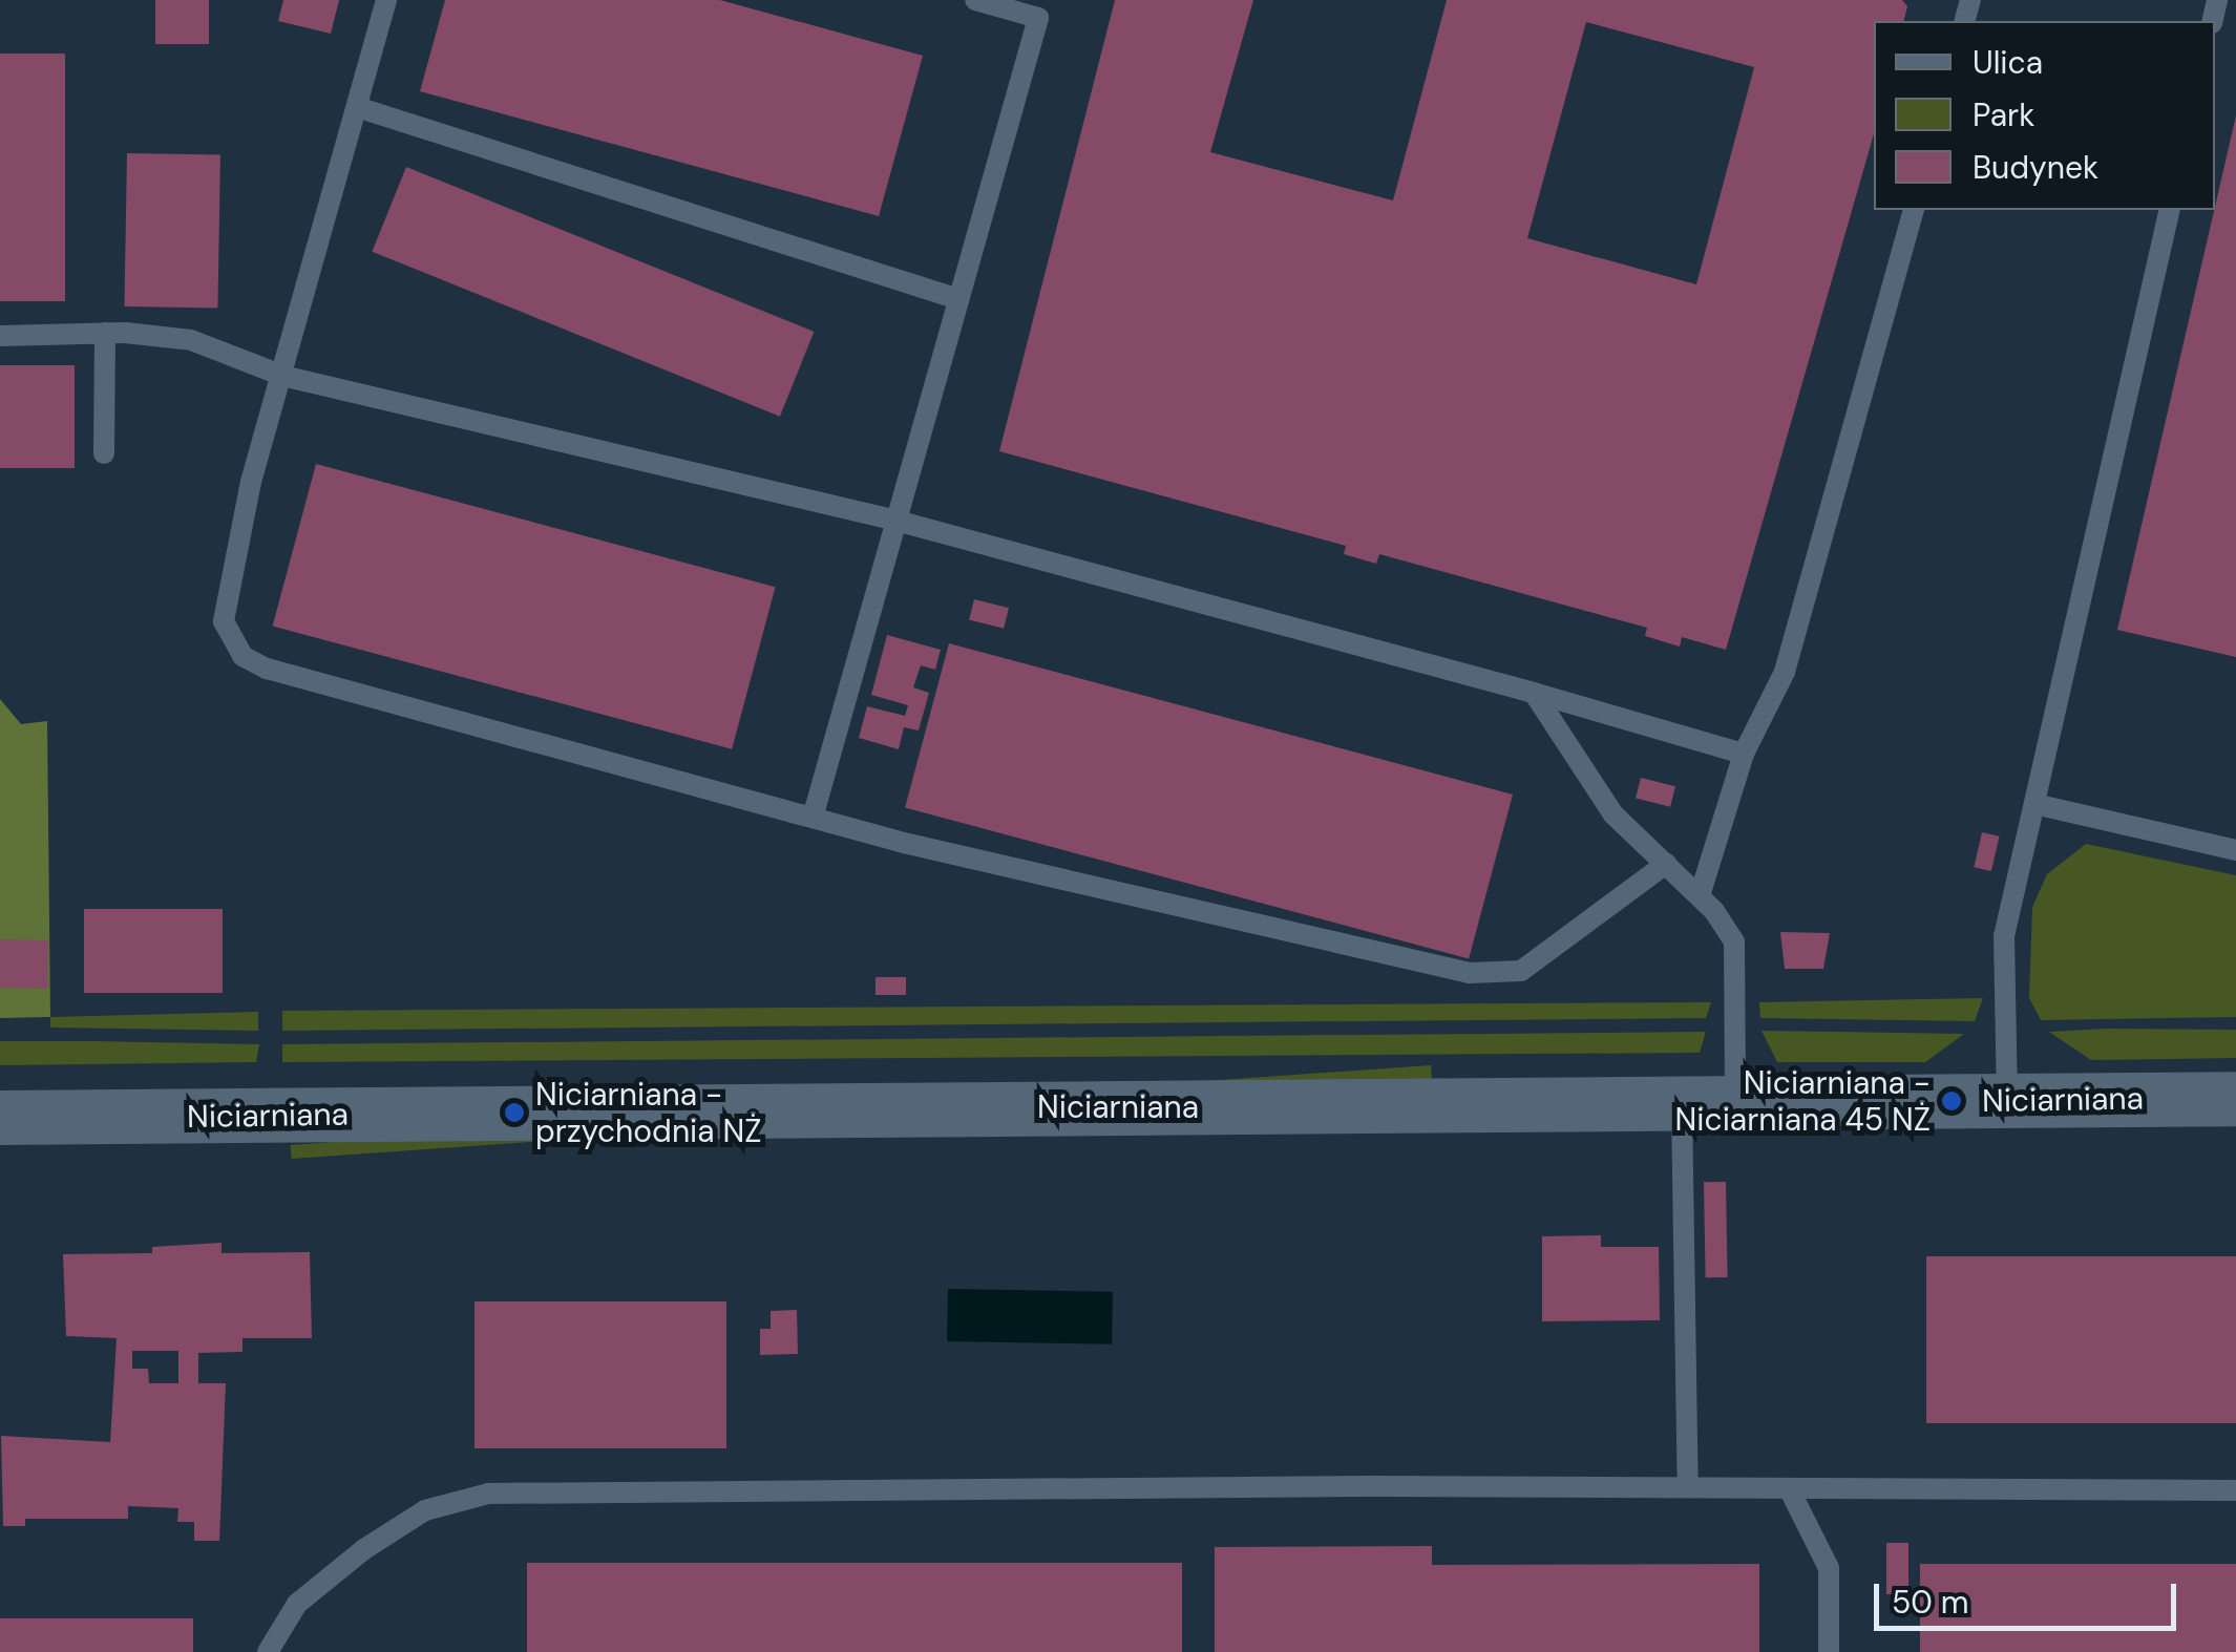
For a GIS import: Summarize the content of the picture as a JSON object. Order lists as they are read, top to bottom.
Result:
{
  "streets": {
    "street": ["Niciarniana"]
  },
  "places": ["Niciarniana - Niciarniana 45 NŻ", "Niciarniana - przychodnia NŻ"],
  "legend": ["Ulica", "Park", "Budynek"],
  "scale_bar": "50 m"
}
